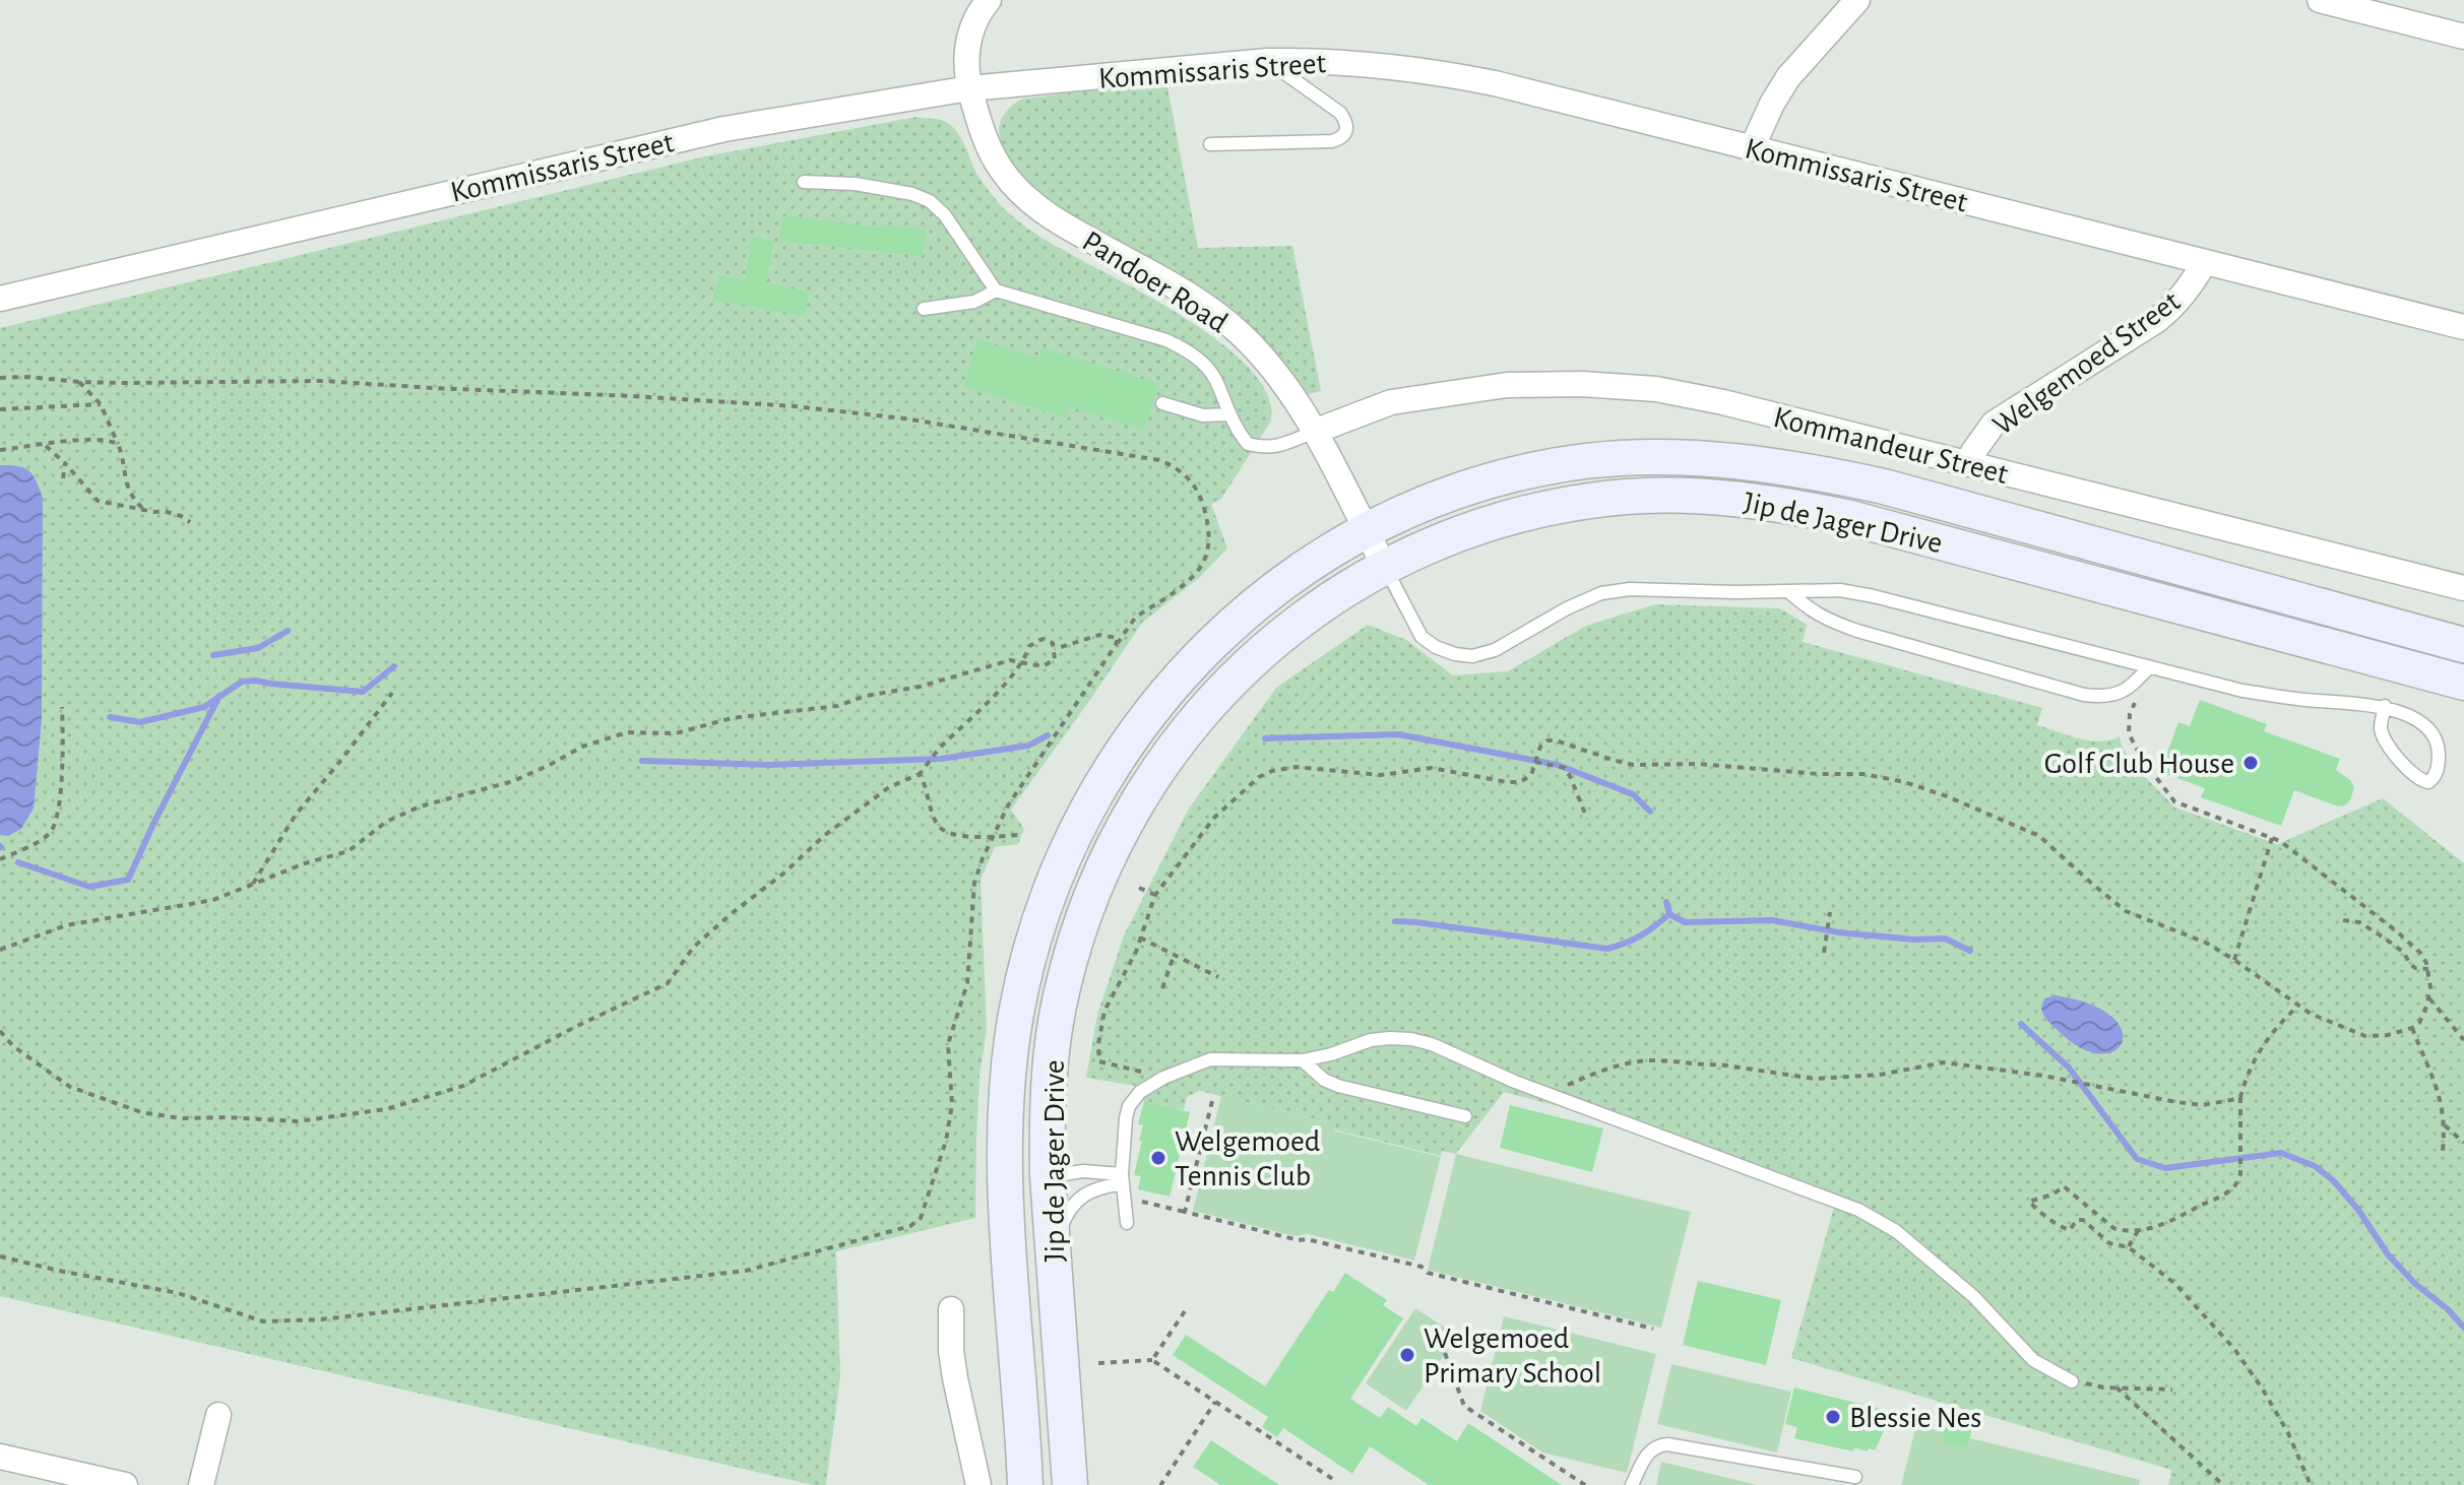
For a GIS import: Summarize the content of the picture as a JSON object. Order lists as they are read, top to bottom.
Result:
{
  "streets": {
    "main road": ["Jip de Jager Drive"],
    "street": [
      "Kommissaris Street",
      "Pandoer Road",
      "Welgemoed Street",
      "Kommandeur Street"
    ]
  },
  "crossings": [
    ["Kommissaris Street", "Pandoer Road"],
    ["Kommissaris Street", "Welgemoed Street"],
    ["Pandoer Road", "Kommandeur Street"],
    ["Pandoer Road", "Jip de Jager Drive"],
    ["Welgemoed Street", "Kommandeur Street"]
  ],
  "places": [
    "Golf Club House",
    "Welgemoed Tennis Club",
    "Welgemoed Primary School",
    "Blessie Nes"
  ]
}
